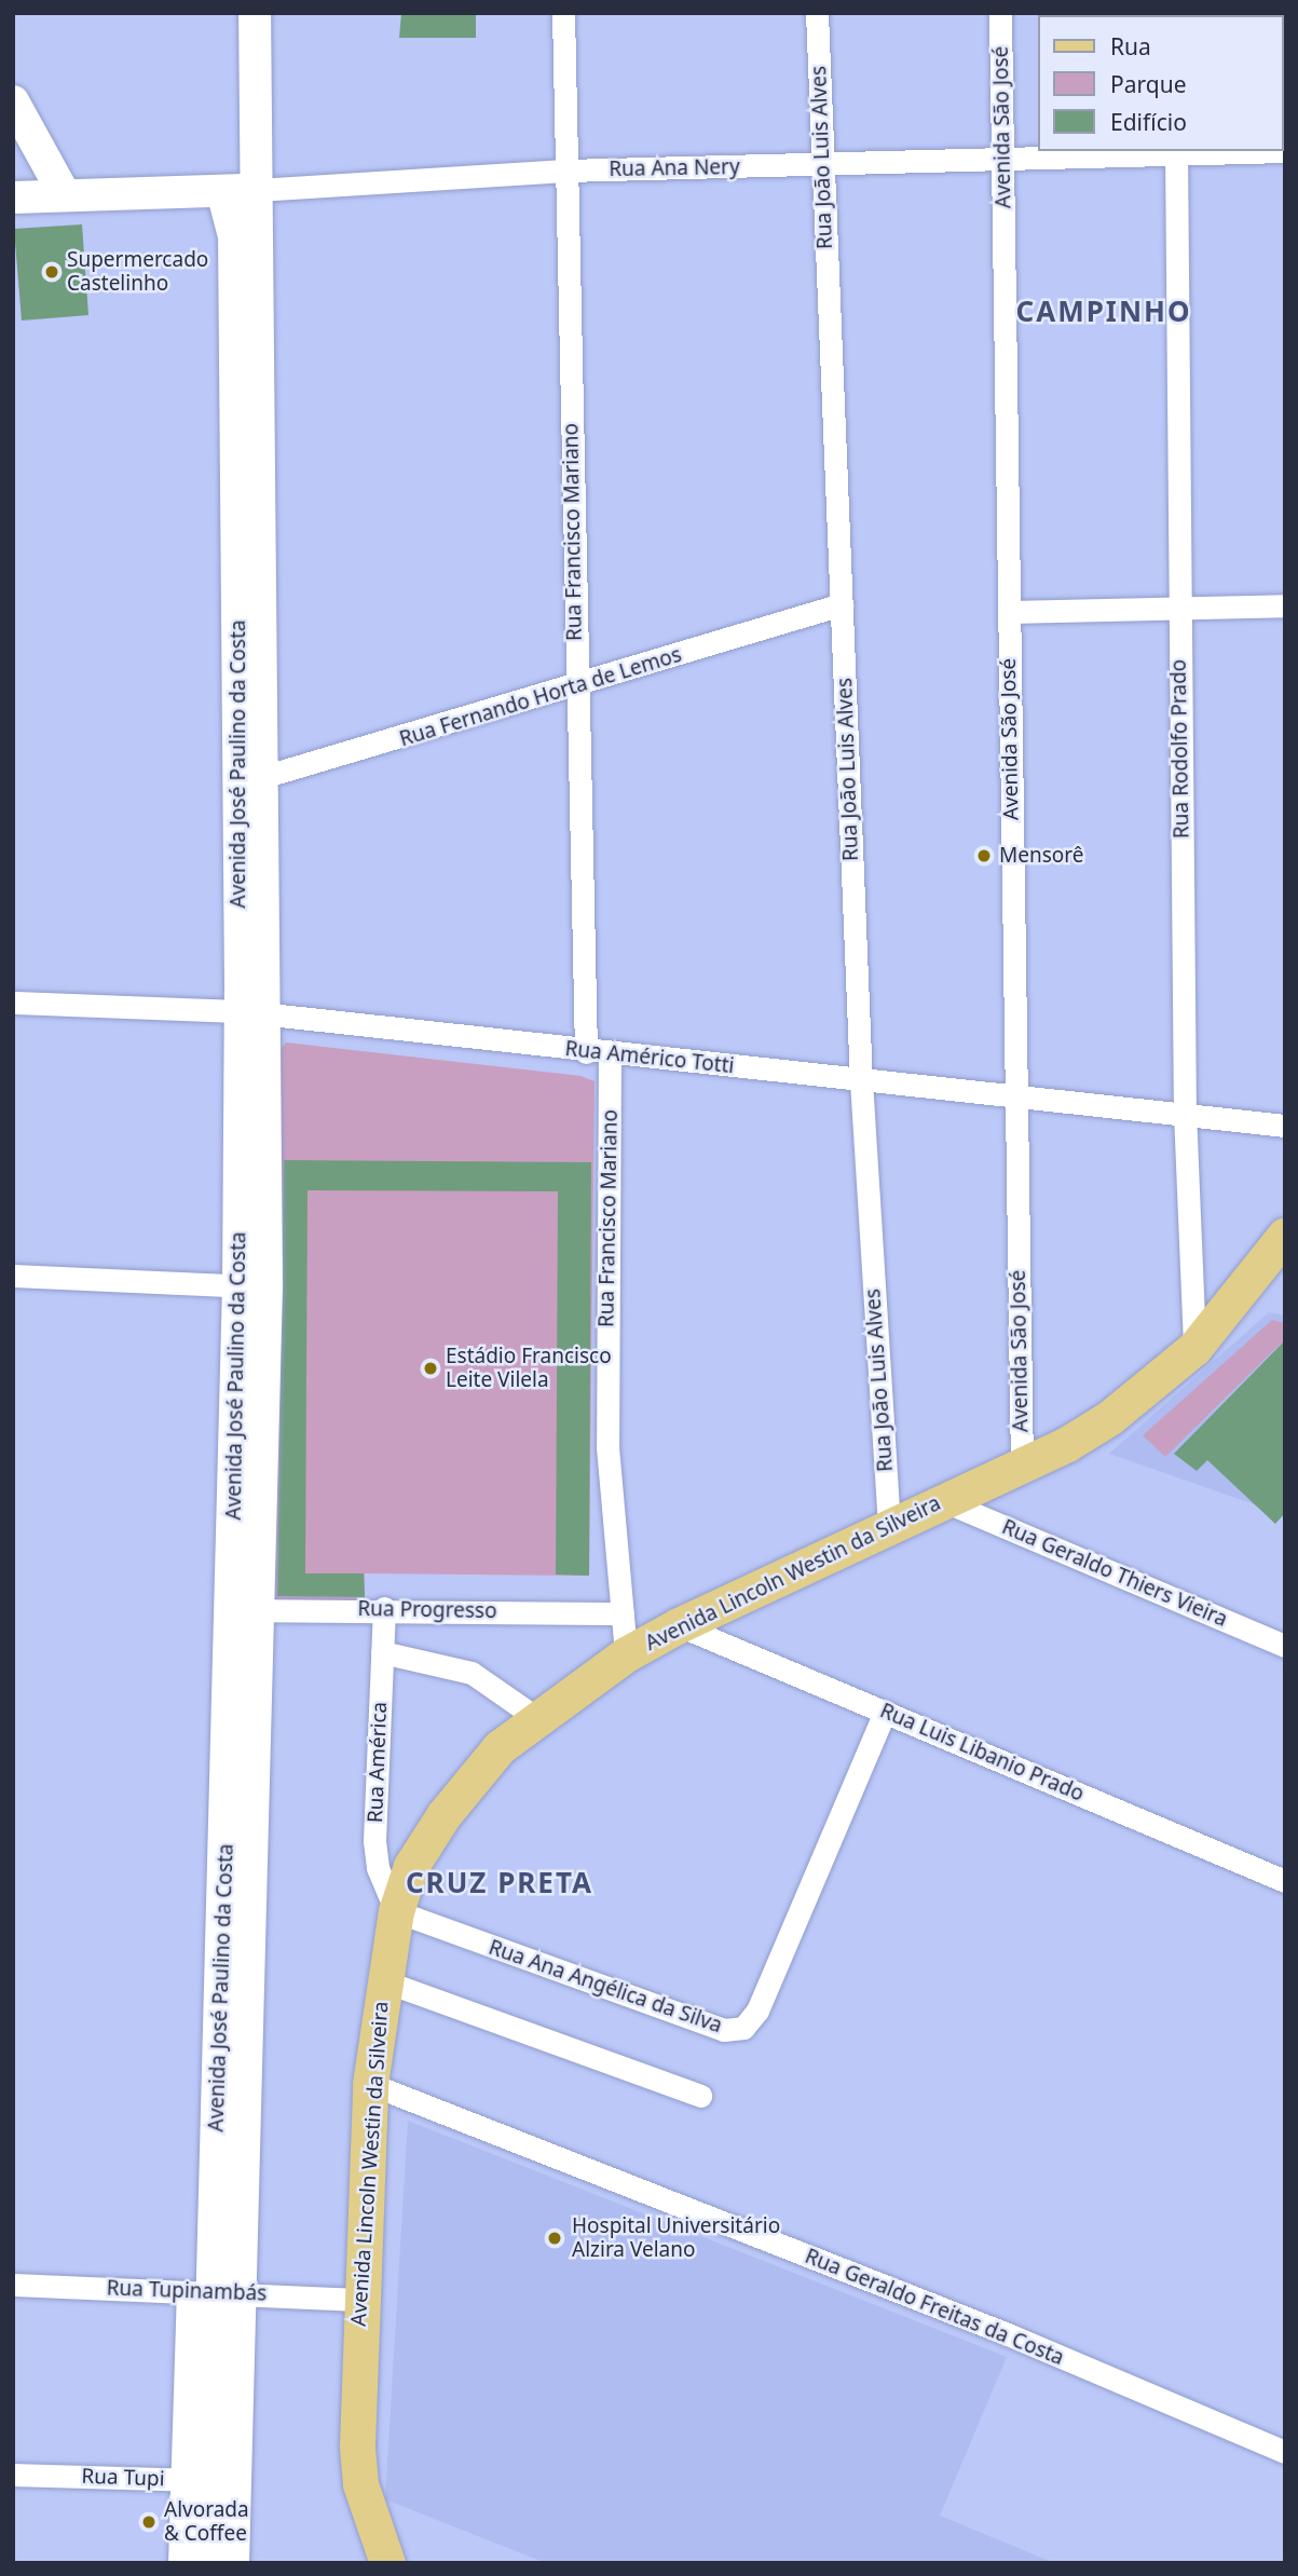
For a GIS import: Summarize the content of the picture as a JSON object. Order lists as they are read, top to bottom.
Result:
{
  "streets": {
    "main road": ["Rua Ana Nery", "Avenida José Paulino da Costa", "Avenida Lincoln Westin da Silveira"],
    "street": [
      "Avenida São José",
      "Rua João Luis Alves",
      "Rua Francisco Mariano",
      "Rua Fernando Horta de Lemos",
      "Rua Rodolfo Prado",
      "Rua Américo Totti",
      "Rua Geraldo Thiers Vieira",
      "Rua Progresso",
      "Rua Luis Libanio Prado",
      "Rua América",
      "Rua Ana Angélica da Silva",
      "Rua Tupinambás",
      "Rua Geraldo Freitas da Costa",
      "Rua Tupi"
    ]
  },
  "crossings": [
    ["Avenida São José", "Rua Ana Nery"],
    ["Avenida São José", "Rua Américo Totti"],
    ["Avenida São José", "Avenida Lincoln Westin da Silveira"],
    ["Rua João Luis Alves", "Rua Ana Nery"],
    ["Rua João Luis Alves", "Rua Fernando Horta de Lemos"],
    ["Rua João Luis Alves", "Rua Américo Totti"],
    ["Rua João Luis Alves", "Avenida Lincoln Westin da Silveira"],
    ["Rua Ana Nery", "Rua Francisco Mariano"],
    ["Rua Ana Nery", "Rua Rodolfo Prado"],
    ["Rua Ana Nery", "Avenida José Paulino da Costa"],
    ["Rua Francisco Mariano", "Rua Fernando Horta de Lemos"],
    ["Rua Francisco Mariano", "Rua Américo Totti"],
    ["Rua Francisco Mariano", "Avenida Lincoln Westin da Silveira"],
    ["Rua Francisco Mariano", "Rua Progresso"],
    ["Rua Fernando Horta de Lemos", "Avenida José Paulino da Costa"],
    ["Rua Rodolfo Prado", "Rua Américo Totti"],
    ["Rua Rodolfo Prado", "Avenida Lincoln Westin da Silveira"],
    ["Avenida José Paulino da Costa", "Rua Américo Totti"],
    ["Avenida José Paulino da Costa", "Rua Progresso"],
    ["Avenida José Paulino da Costa", "Rua Tupinambás"],
    ["Avenida José Paulino da Costa", "Rua Tupi"],
    ["Avenida Lincoln Westin da Silveira", "Rua Geraldo Thiers Vieira"],
    ["Avenida Lincoln Westin da Silveira", "Rua Luis Libanio Prado"],
    ["Avenida Lincoln Westin da Silveira", "Rua América"],
    ["Avenida Lincoln Westin da Silveira", "Rua Ana Angélica da Silva"],
    ["Avenida Lincoln Westin da Silveira", "Rua Tupinambás"],
    ["Avenida Lincoln Westin da Silveira", "Rua Geraldo Freitas da Costa"],
    ["Rua Progresso", "Rua América"],
    ["Rua Luis Libanio Prado", "Rua Ana Angélica da Silva"],
    ["Rua América", "Rua Ana Angélica da Silva"]
  ],
  "districts": ["CAMPINHO", "CRUZ PRETA"],
  "places": [
    "Supermercado Castelinho",
    "Mensorê",
    "Estádio Francisco Leite Vilela",
    "Hospital Universitário Alzira Velano",
    "Alvorada & Coffee"
  ],
  "legend": ["Rua", "Parque", "Edifício"]
}
